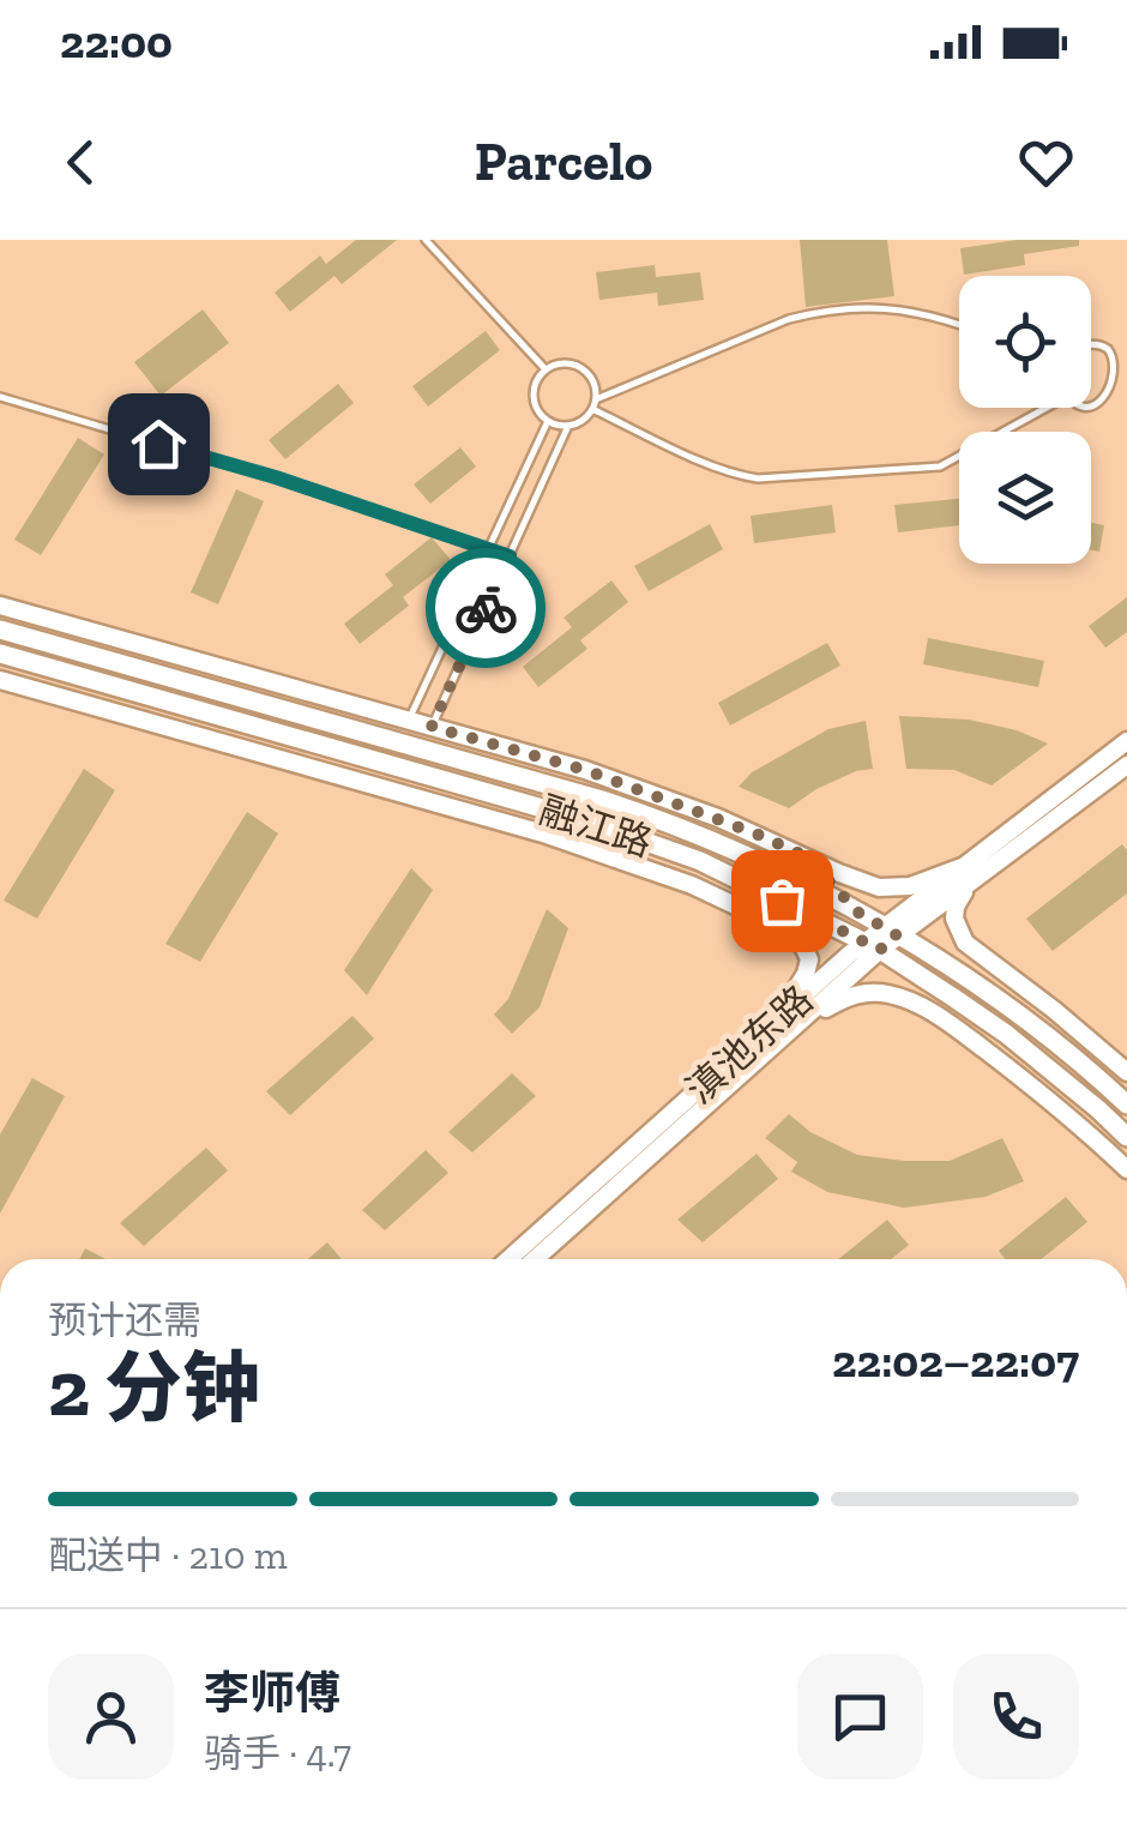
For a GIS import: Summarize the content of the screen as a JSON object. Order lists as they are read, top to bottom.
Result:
{
  "streets": {
    "main road": ["融江路"],
    "street": ["滇池东路"]
  },
  "crossings": [
    ["融江路", "滇池东路"]
  ],
  "page": {
    "status": "22:00",
    "header": "Parcelo",
    "heading": ["2 分钟", "预计还需", "22:02–22:07"],
    "panel": ["李师傅", "骑手 · 4.7"],
    "bar": "配送中 · 210 m"
  }
}
